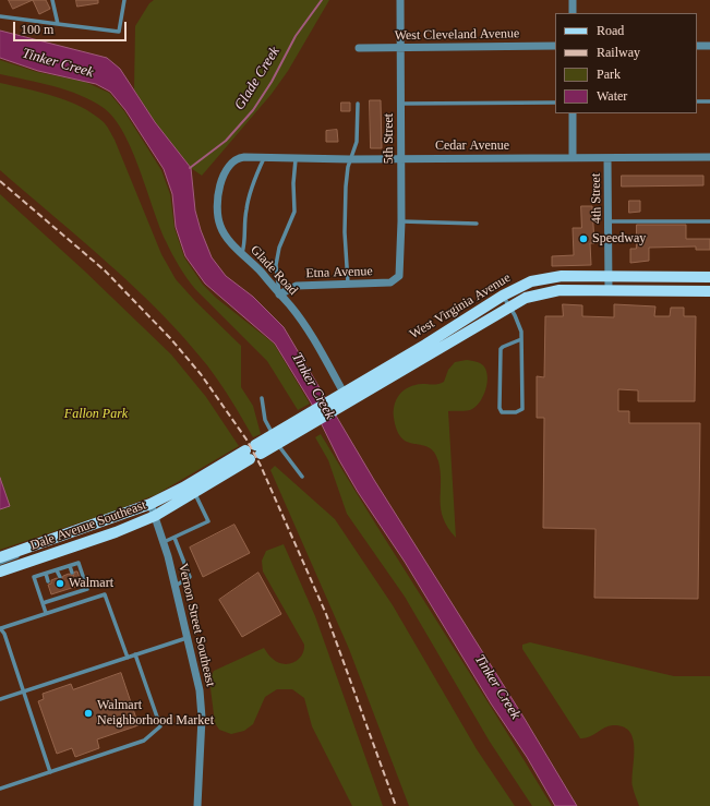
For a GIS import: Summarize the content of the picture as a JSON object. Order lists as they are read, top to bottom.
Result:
{
  "streets": {
    "main road": ["West Virginia Avenue", "Dale Avenue Southeast"],
    "street": [
      "West Cleveland Avenue",
      "5th Street",
      "Cedar Avenue",
      "4th Street",
      "Glade Road",
      "Etna Avenue",
      "Vernon Street Southeast"
    ]
  },
  "crossings": [
    ["West Cleveland Avenue", "5th Street"],
    ["5th Street", "Cedar Avenue"],
    ["5th Street", "Etna Avenue"],
    ["Cedar Avenue", "4th Street"],
    ["Cedar Avenue", "Glade Road"],
    ["4th Street", "West Virginia Avenue"],
    ["Glade Road", "Etna Avenue"],
    ["Glade Road", "West Virginia Avenue"],
    ["West Virginia Avenue", "Dale Avenue Southeast"],
    ["Dale Avenue Southeast", "Vernon Street Southeast"]
  ],
  "water": ["Tinker Creek", "Glade Creek"],
  "parks": ["Fallon Park"],
  "places": ["Speedway", "Walmart", "Walmart Neighborhood Market"],
  "legend": [
    "Road",
    "Railway",
    "Park",
    "Water"
  ],
  "scale_bar": "100 m"
}
